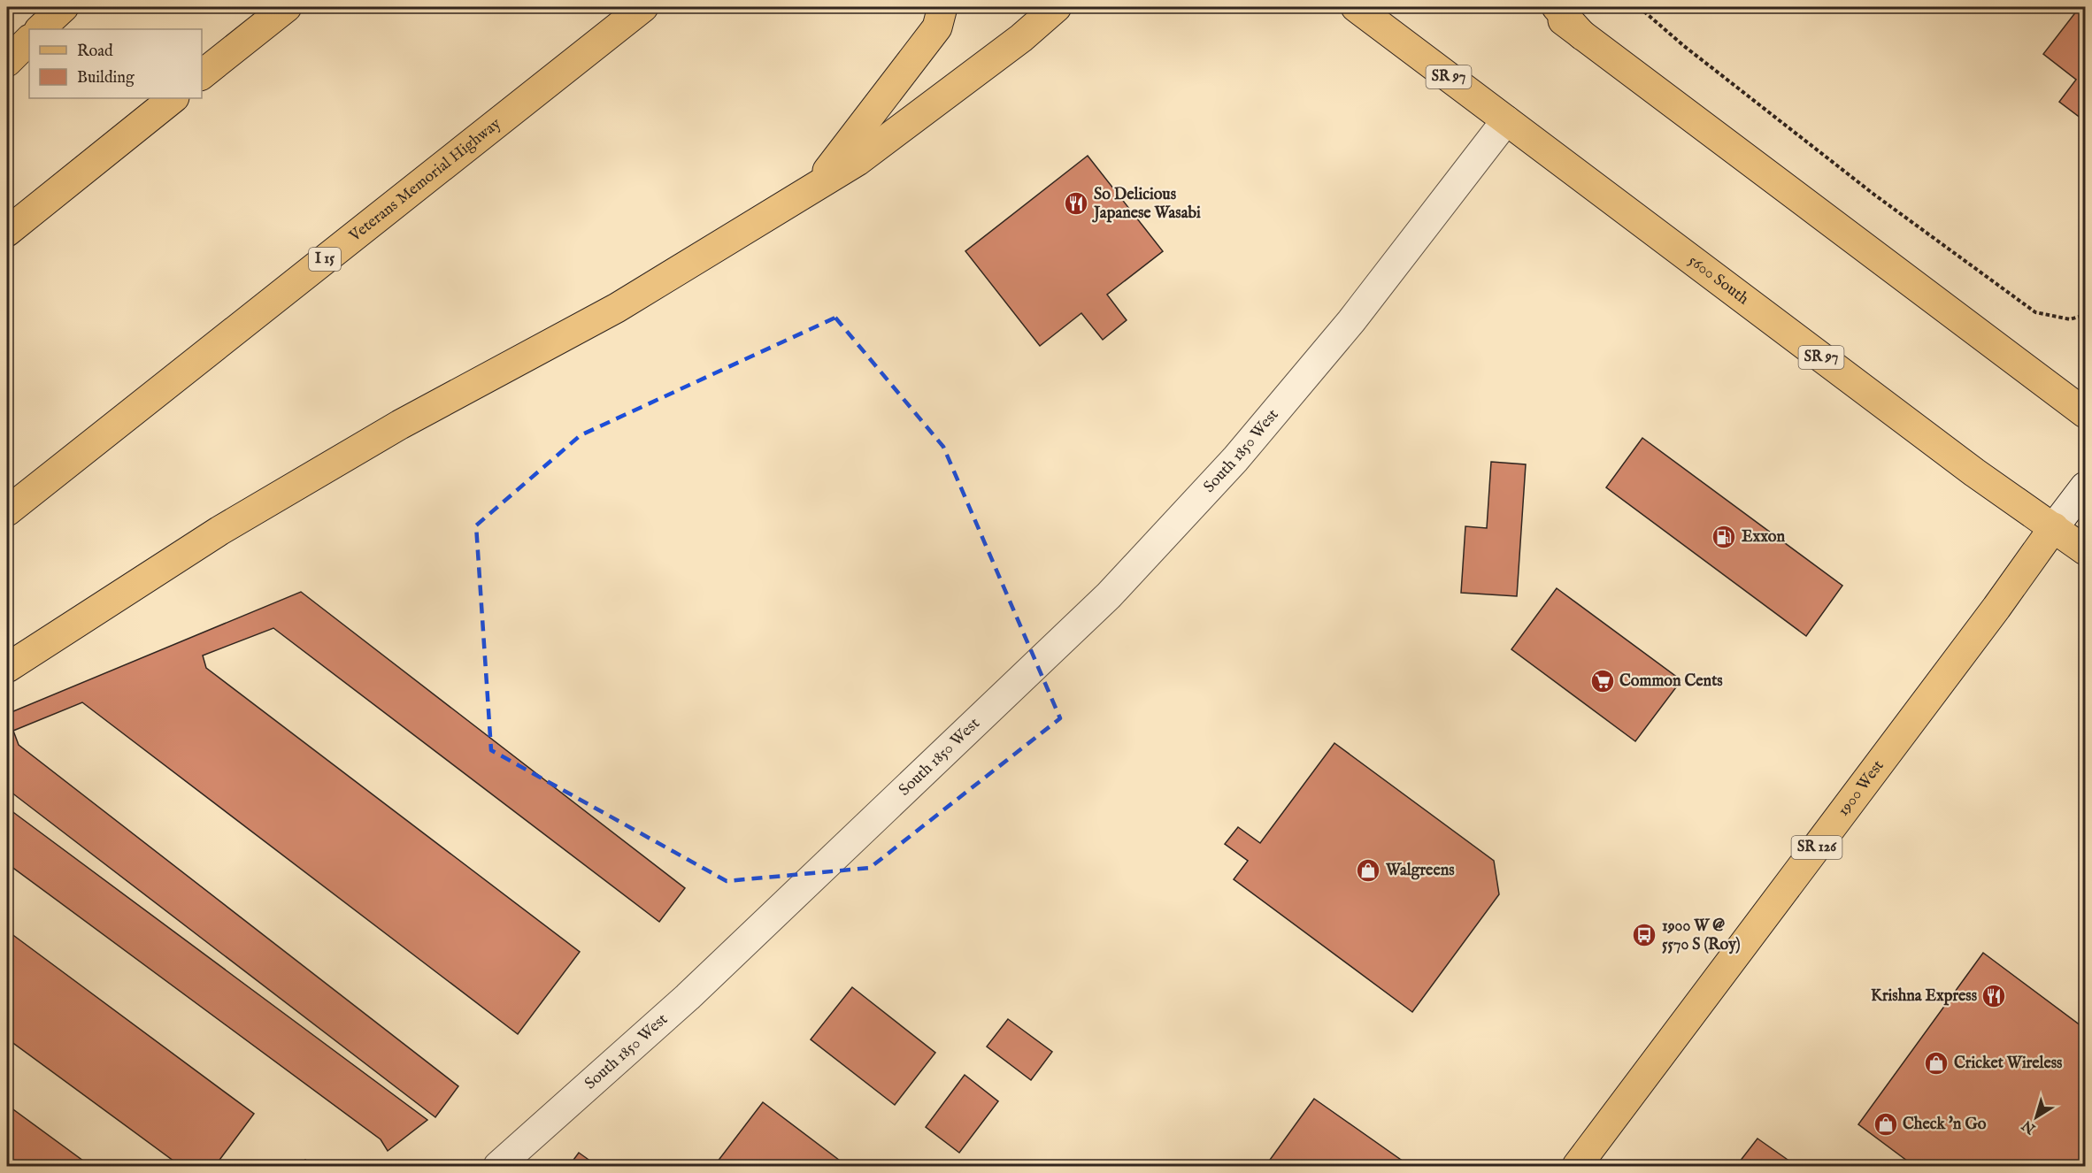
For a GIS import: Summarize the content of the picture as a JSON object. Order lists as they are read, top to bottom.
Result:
{
  "streets": {
    "main road": [
      "SR 97",
      "Veterans Memorial Highway",
      "I 15",
      "5600 South",
      "1900 West",
      "SR 126"
    ],
    "street": ["South 1850 West"]
  },
  "crossings": [
    ["5600 South", "South 1850 West"],
    ["5600 South", "1900 West"]
  ],
  "places": {
    "restaurant": ["So Delicious Japanese Wasabi", "Krishna Express"],
    "fuel station": ["Exxon"],
    "supermarket": ["Common Cents"],
    "shop": ["Walgreens", "Cricket Wireless", "Check 'n Go"],
    "bus stop": ["1900 W @ 5570 S (Roy)"]
  },
  "legend": ["Road", "Building"],
  "north": "bottom left"
}
